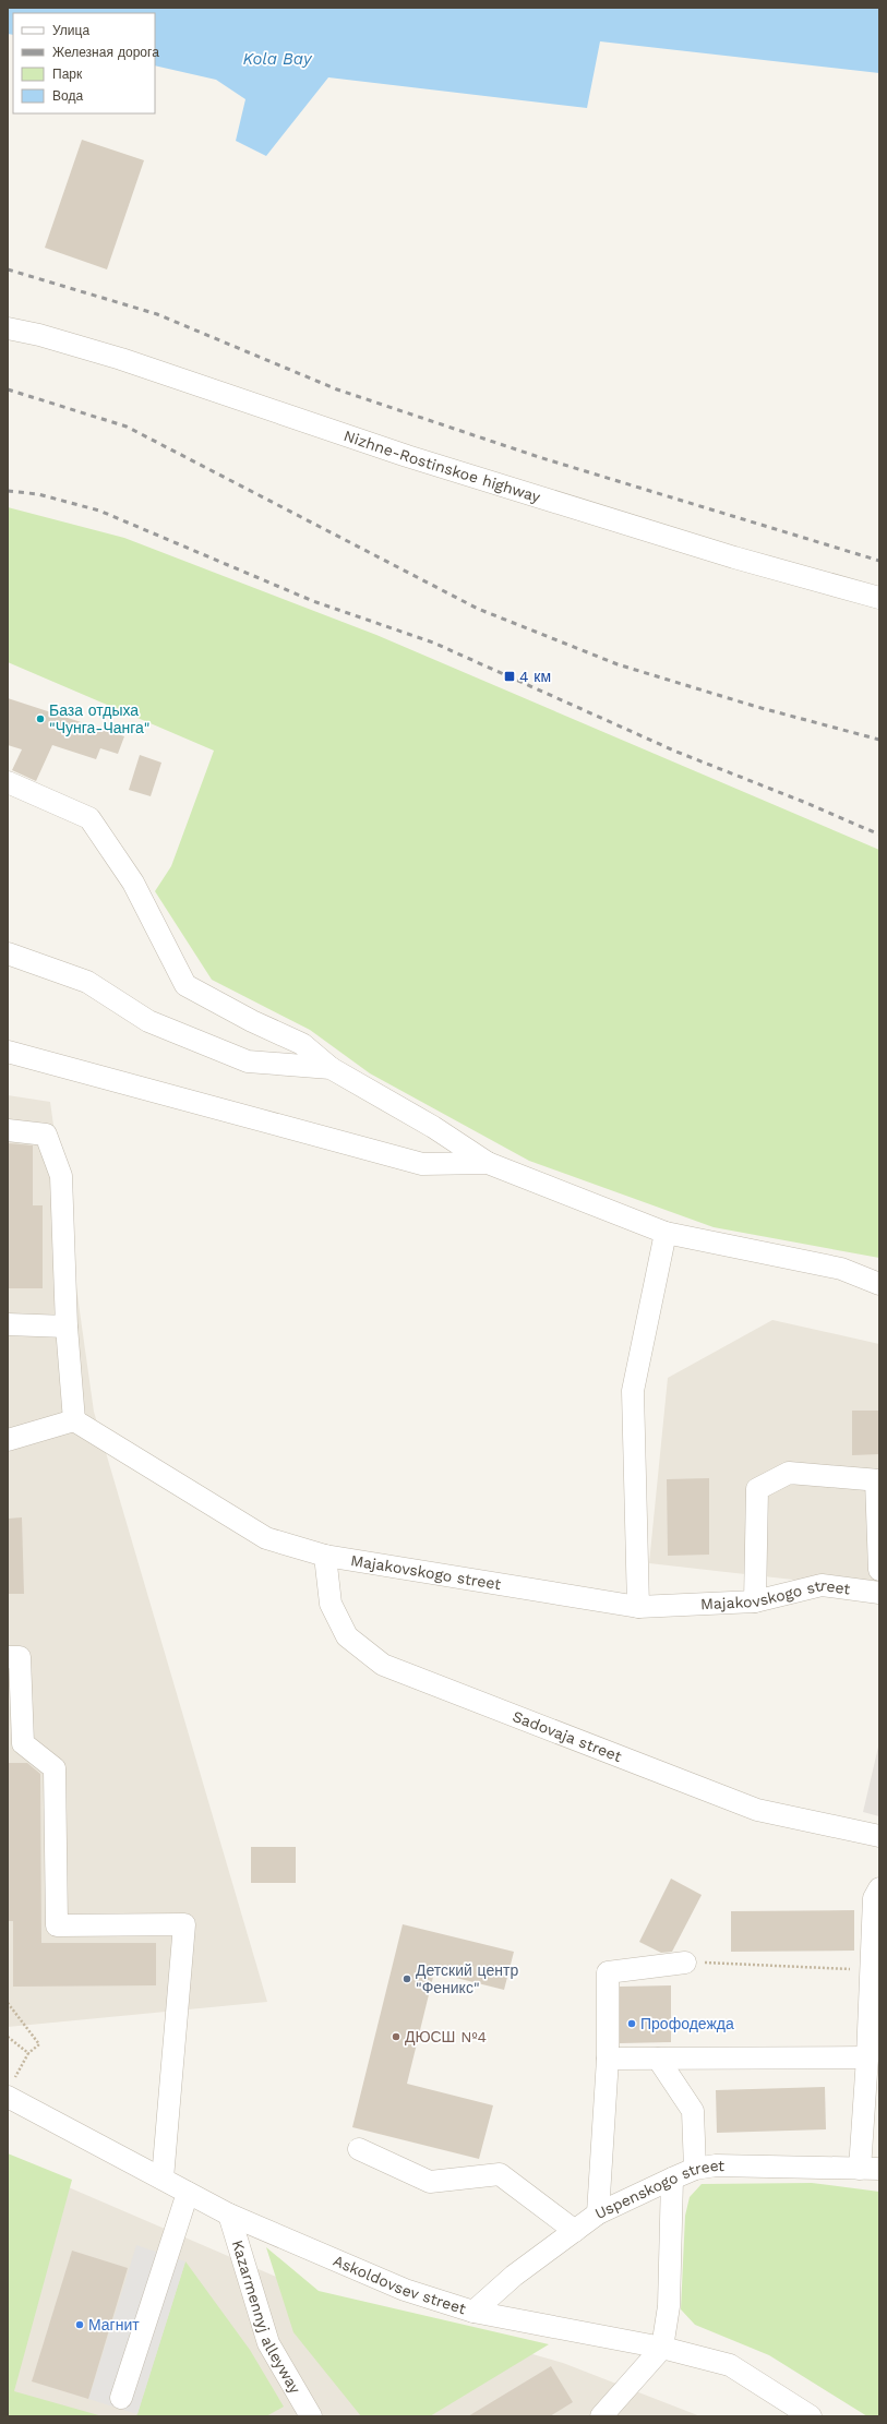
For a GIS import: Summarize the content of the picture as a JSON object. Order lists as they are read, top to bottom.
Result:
{
  "streets": {
    "street": [
      "Nizhne-Rostinskoe highway",
      "Majakovskogo street",
      "Sadovaja street",
      "Uspenskogo street",
      "Askoldovsev street",
      "Kazarmennyj alleyway"
    ]
  },
  "crossings": [
    ["Majakovskogo street", "Sadovaja street"],
    ["Uspenskogo street", "Askoldovsev street"],
    ["Askoldovsev street", "Kazarmennyj alleyway"]
  ],
  "water": ["Kola Bay"],
  "places": {
    "transit": ["4 км"],
    "other": [
      "База отдыха \"Чунга-Чанга\"",
      "Детский центр \"Феникс\"",
      "Профодежда",
      "ДЮСШ №4",
      "Магнит"
    ]
  },
  "legend": [
    "Улица",
    "Железная дорога",
    "Парк",
    "Вода"
  ]
}
